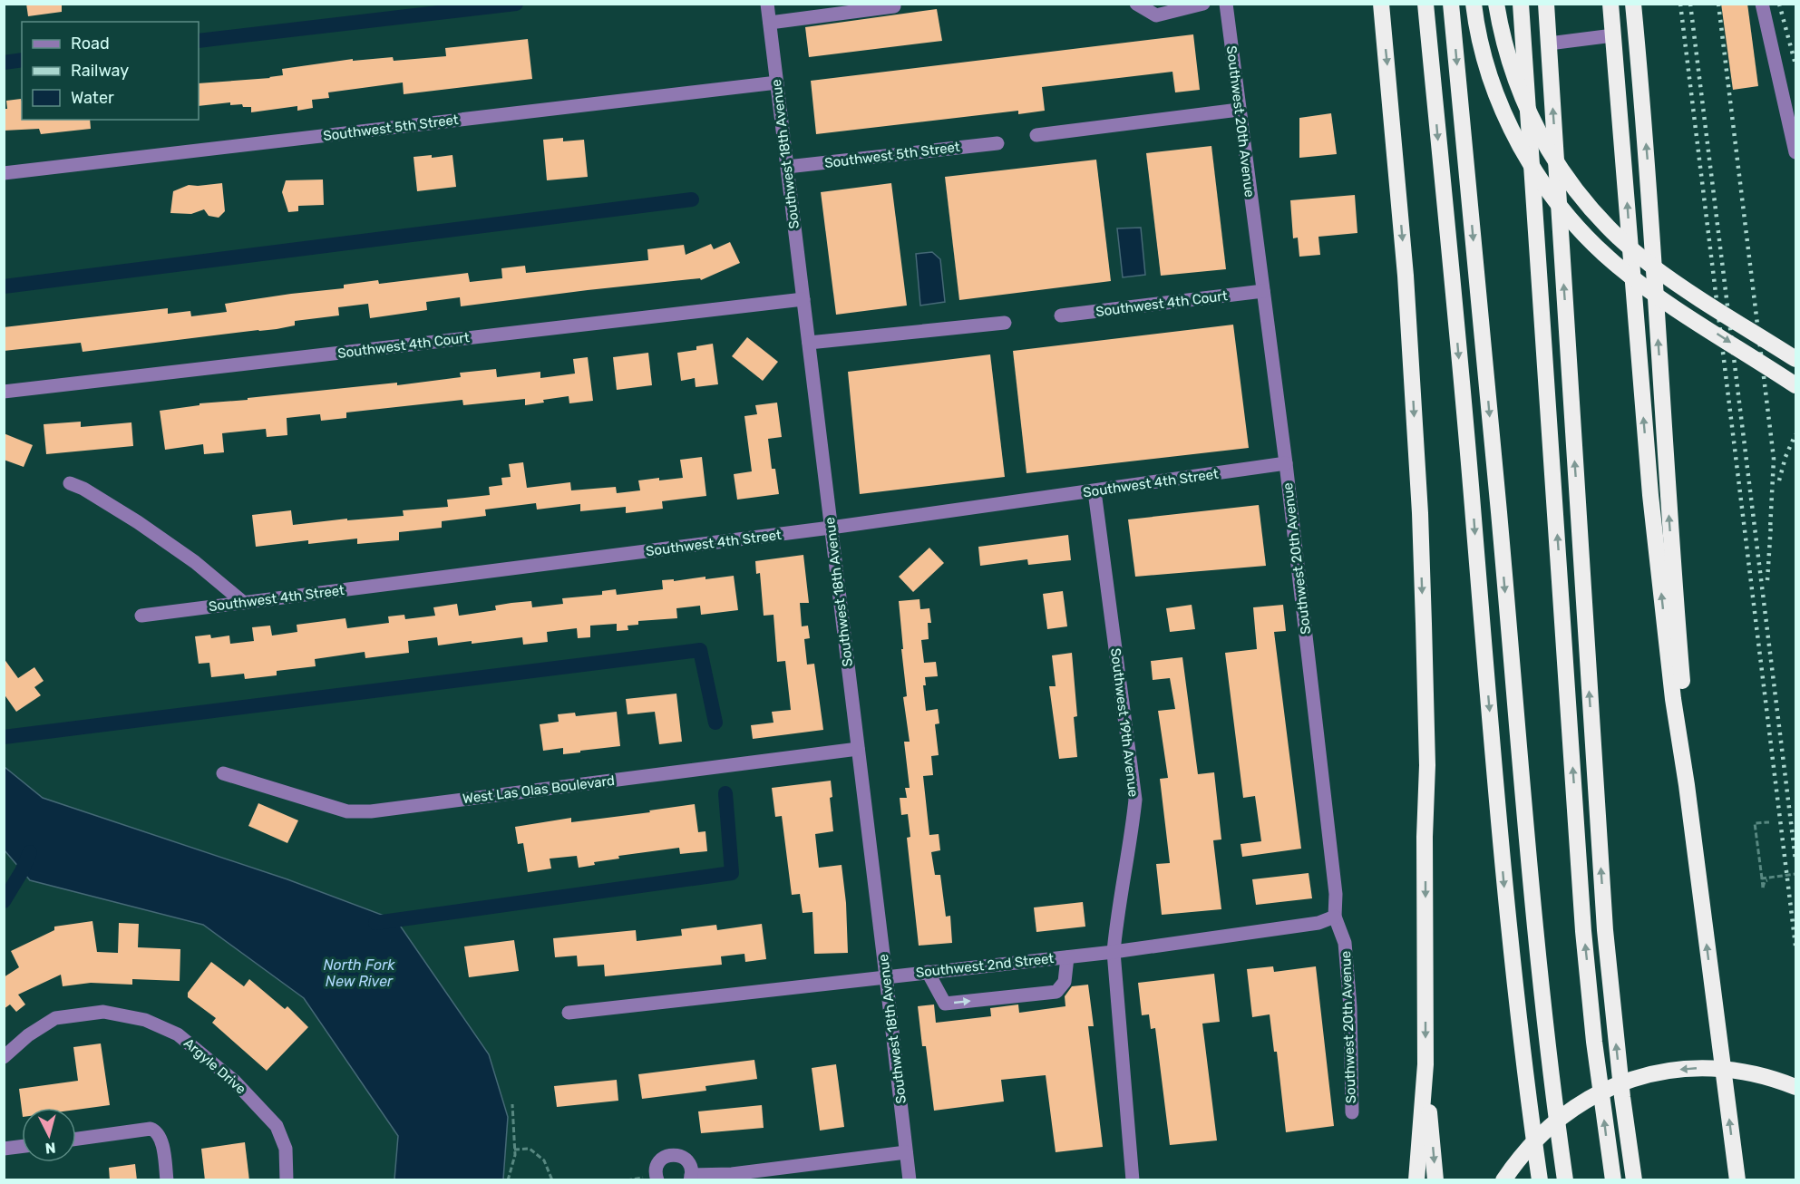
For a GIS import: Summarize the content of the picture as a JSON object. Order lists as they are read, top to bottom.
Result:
{
  "streets": {
    "street": [
      "Southwest 20th Avenue",
      "Southwest 5th Street",
      "Southwest 18th Avenue",
      "Southwest 4th Court",
      "Southwest 4th Street",
      "Southwest 19th Avenue",
      "West Las Olas Boulevard",
      "Southwest 2nd Street",
      "Argyle Drive"
    ]
  },
  "crossings": [
    ["Southwest 20th Avenue", "Southwest 4th Court"],
    ["Southwest 20th Avenue", "Southwest 4th Street"],
    ["Southwest 20th Avenue", "Southwest 2nd Street"],
    ["Southwest 5th Street", "Southwest 18th Avenue"],
    ["Southwest 18th Avenue", "Southwest 4th Court"],
    ["Southwest 18th Avenue", "Southwest 4th Street"],
    ["Southwest 18th Avenue", "West Las Olas Boulevard"],
    ["Southwest 18th Avenue", "Southwest 2nd Street"],
    ["Southwest 4th Street", "Southwest 19th Avenue"],
    ["Southwest 19th Avenue", "Southwest 2nd Street"]
  ],
  "water": ["North Fork New River"],
  "legend": ["Road", "Railway", "Water"],
  "north": "bottom"
}
